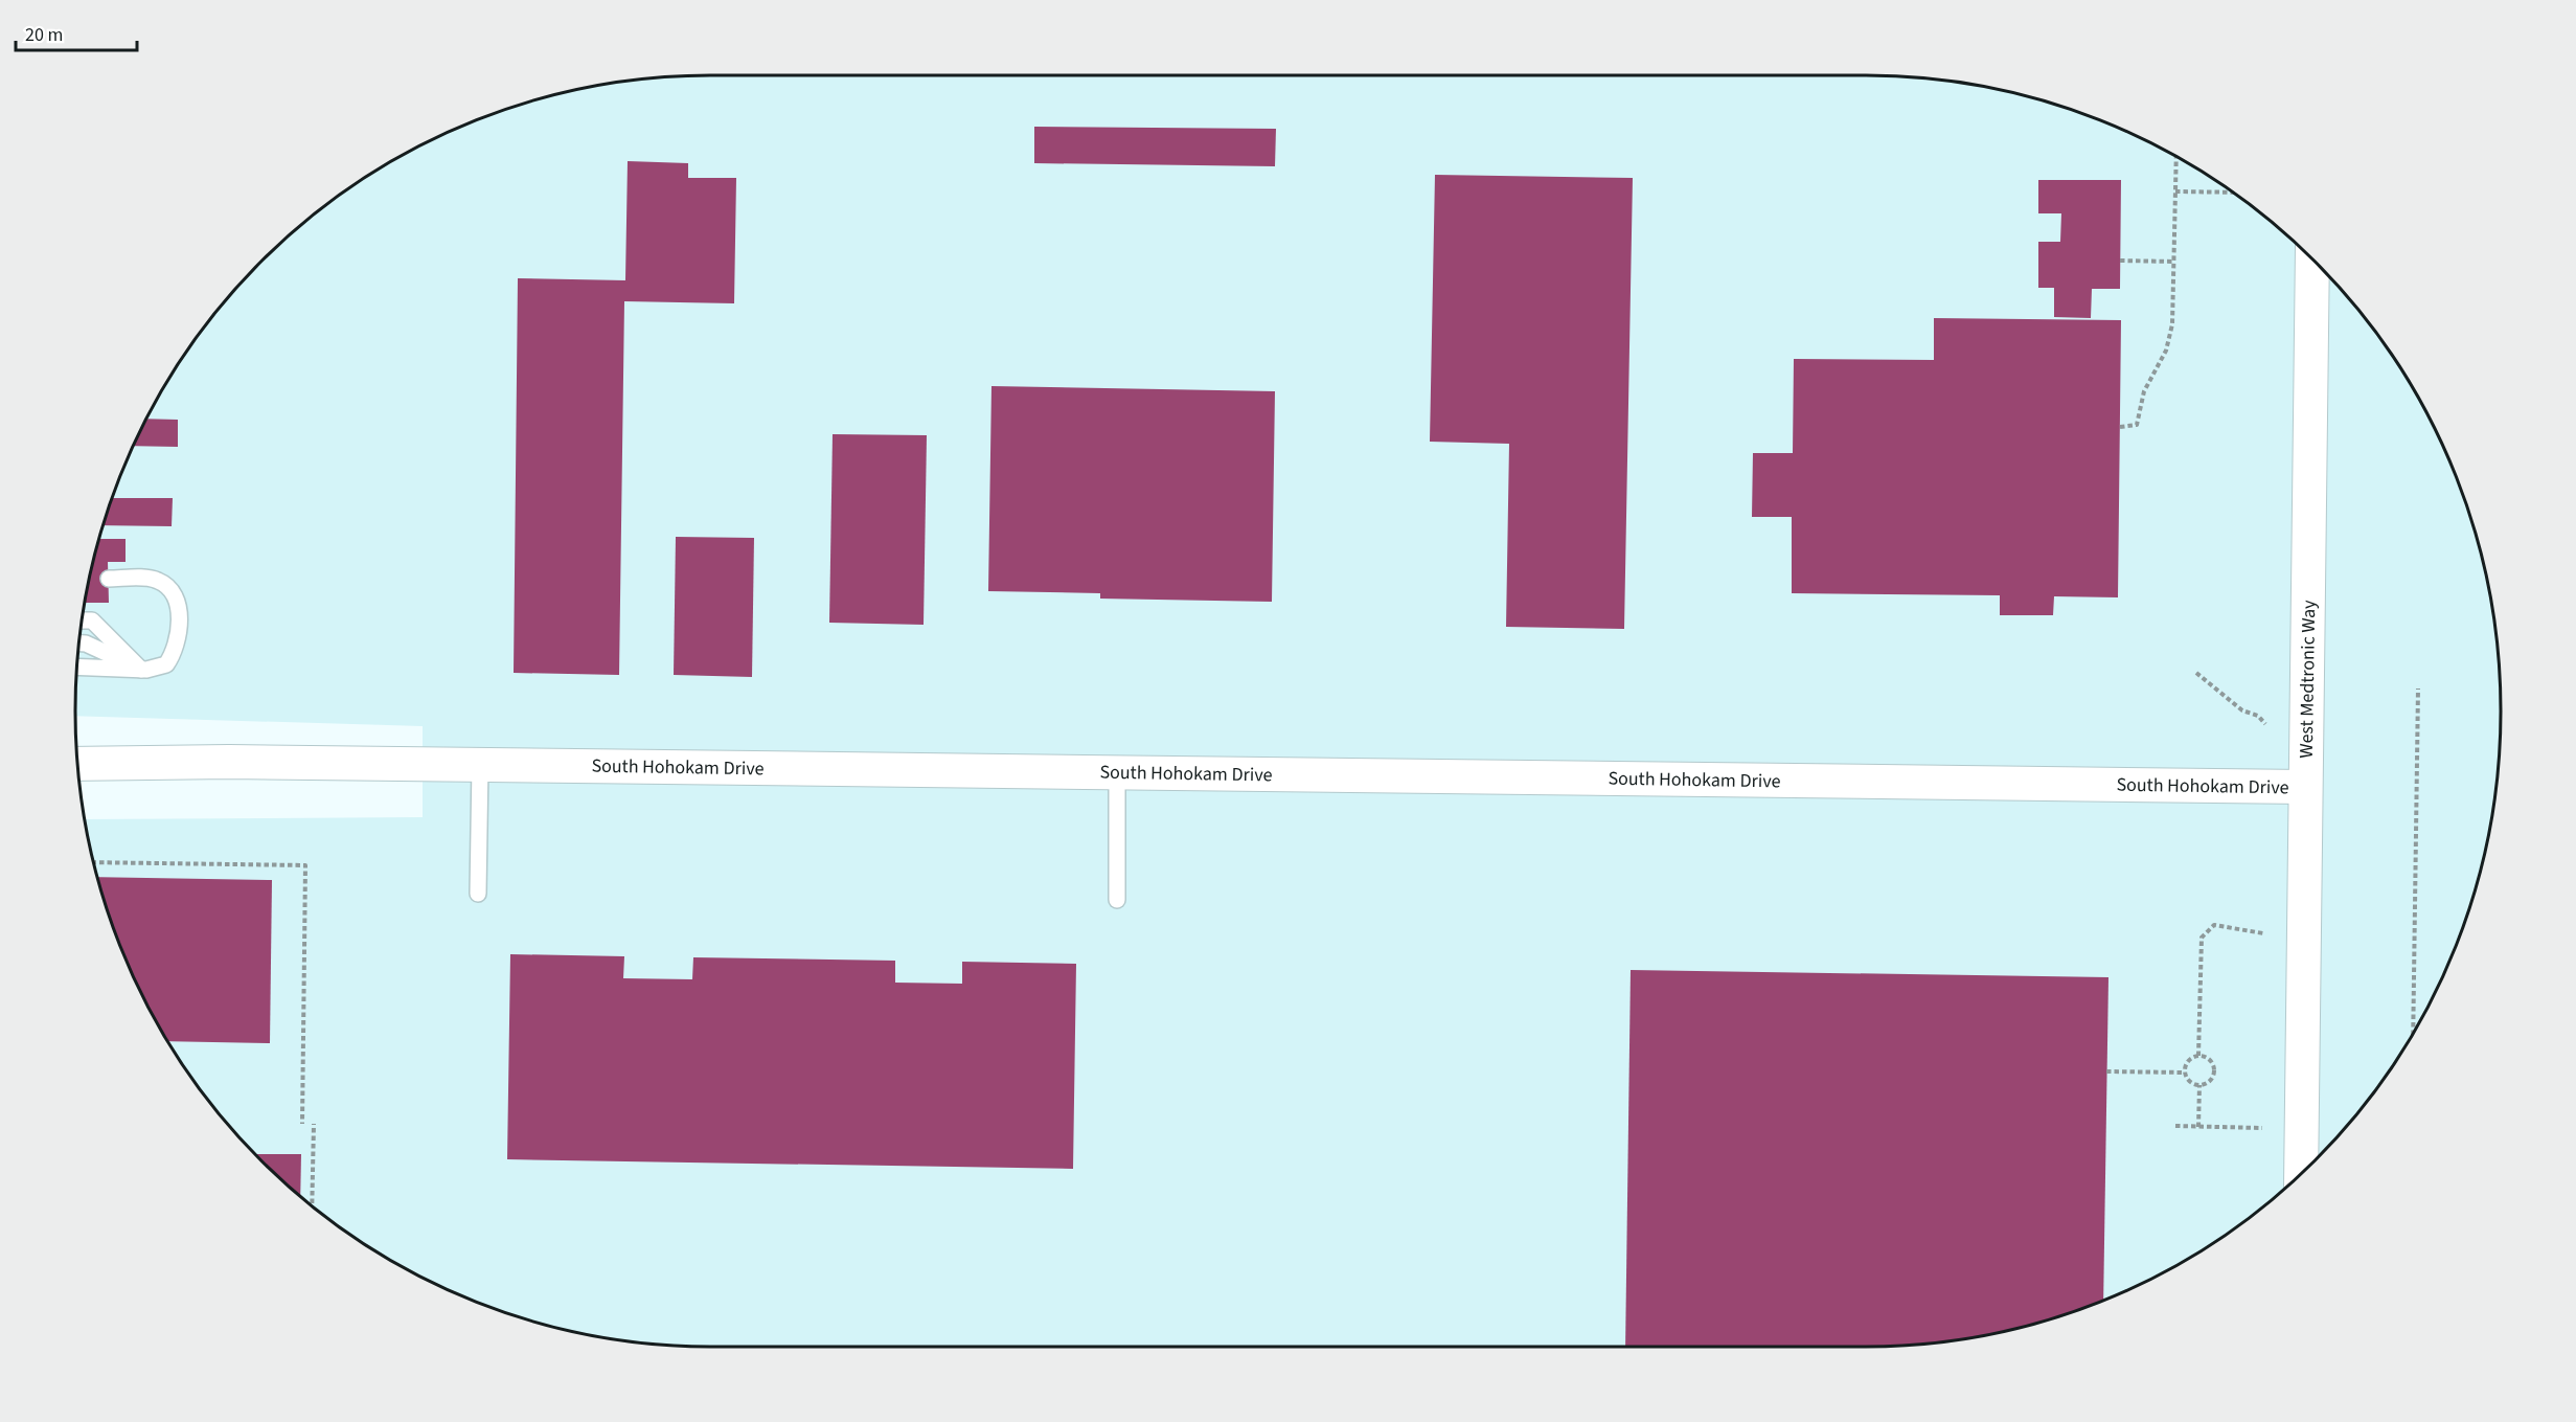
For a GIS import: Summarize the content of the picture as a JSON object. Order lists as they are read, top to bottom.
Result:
{
  "streets": {
    "street": ["West Medtronic Way", "South Hohokam Drive"]
  },
  "crossings": [
    ["West Medtronic Way", "South Hohokam Drive"]
  ],
  "scale_bar": "20 m"
}
